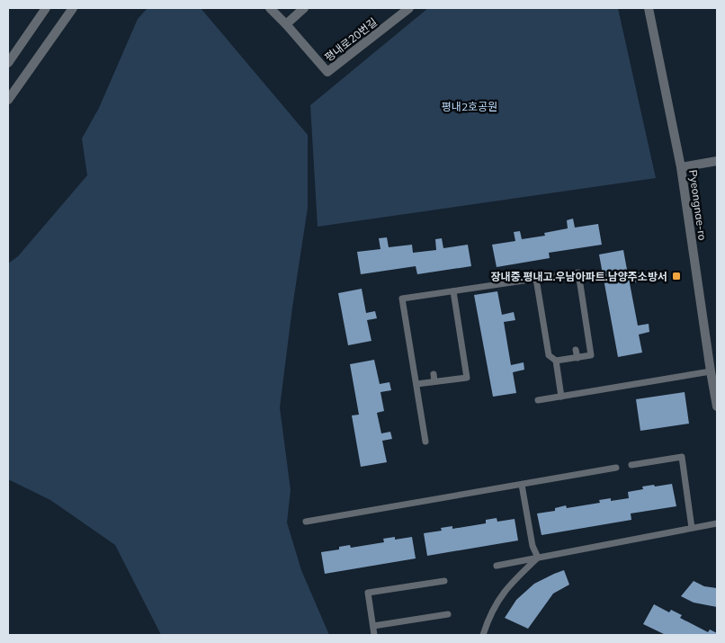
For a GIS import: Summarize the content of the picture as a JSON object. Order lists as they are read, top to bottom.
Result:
{
  "streets": {
    "street": ["평내로20번길", "Pyeongnae-ro"]
  },
  "parks": ["평내2호공원"],
  "places": {
    "transit": ["장내중.평내고.우남아파트.남양주소방서"]
  }
}
